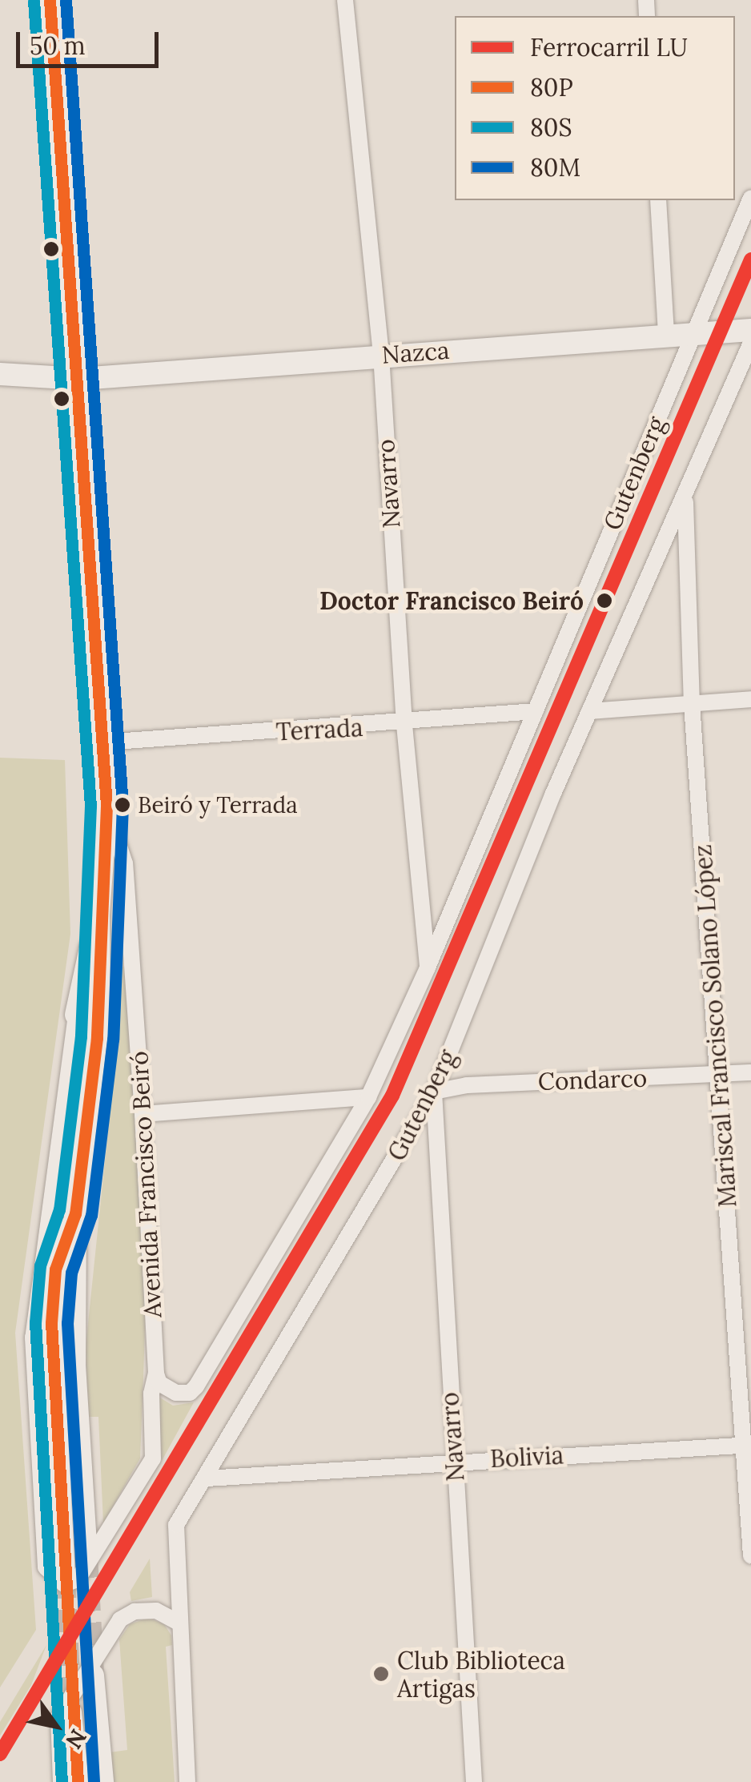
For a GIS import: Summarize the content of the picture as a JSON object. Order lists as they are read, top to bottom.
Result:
{
  "streets": {
    "main road": ["Nazca", "Avenida Francisco Beiró"],
    "street": [
      "Gutenberg",
      "Navarro",
      "Terrada",
      "Mariscal Francisco Solano López",
      "Condarco",
      "Bolivia"
    ]
  },
  "crossings": [
    ["Nazca", "Gutenberg"],
    ["Nazca", "Navarro"],
    ["Nazca", "Avenida Francisco Beiró"],
    ["Gutenberg", "Navarro"],
    ["Gutenberg", "Terrada"],
    ["Gutenberg", "Mariscal Francisco Solano López"],
    ["Gutenberg", "Condarco"],
    ["Gutenberg", "Avenida Francisco Beiró"],
    ["Gutenberg", "Bolivia"],
    ["Navarro", "Terrada"],
    ["Navarro", "Condarco"],
    ["Navarro", "Bolivia"],
    ["Terrada", "Avenida Francisco Beiró"],
    ["Mariscal Francisco Solano López", "Condarco"],
    ["Mariscal Francisco Solano López", "Bolivia"]
  ],
  "places": ["Doctor Francisco Beiró", "Beiró y Terrada", "Club Biblioteca Artigas"],
  "lines": [
    "transit line 80P",
    "transit line 80M",
    "transit line 80S",
    "rail line LU"
  ],
  "legend": [
    "Ferrocarril LU",
    "80P",
    "80S",
    "80M"
  ],
  "scale_bar": "50 m",
  "north": "bottom right"
}
